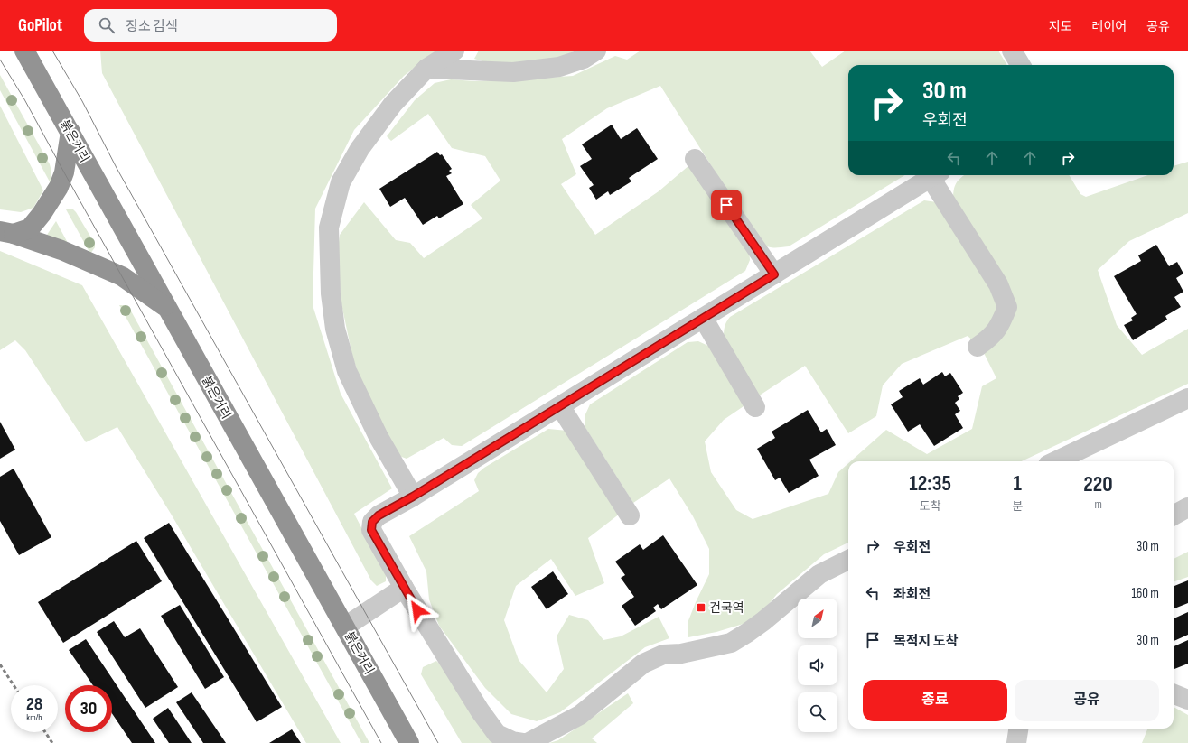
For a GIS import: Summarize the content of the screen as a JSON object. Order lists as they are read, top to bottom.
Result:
{
  "streets": {
    "highway": ["붉은거리"]
  },
  "places": {
    "transit": ["건국역"]
  },
  "north": "top right",
  "page": {
    "header": "GoPilot",
    "search": "장소 검색",
    "nav": ["지도", "레이어", "공유"],
    "turn": ["30 m", "우회전"],
    "eta": [
      "12:35",
      "도착",
      "1",
      "분",
      "220",
      "m"
    ],
    "list": [
      {
        "name": "우회전",
        "value": "30 m"
      },
      {
        "name": "좌회전",
        "value": "160 m"
      },
      {
        "name": "목적지 도착",
        "value": "30 m"
      }
    ],
    "buttons": ["종료", "공유"],
    "speed": "28 km/h",
    "limit": "30"
  }
}
